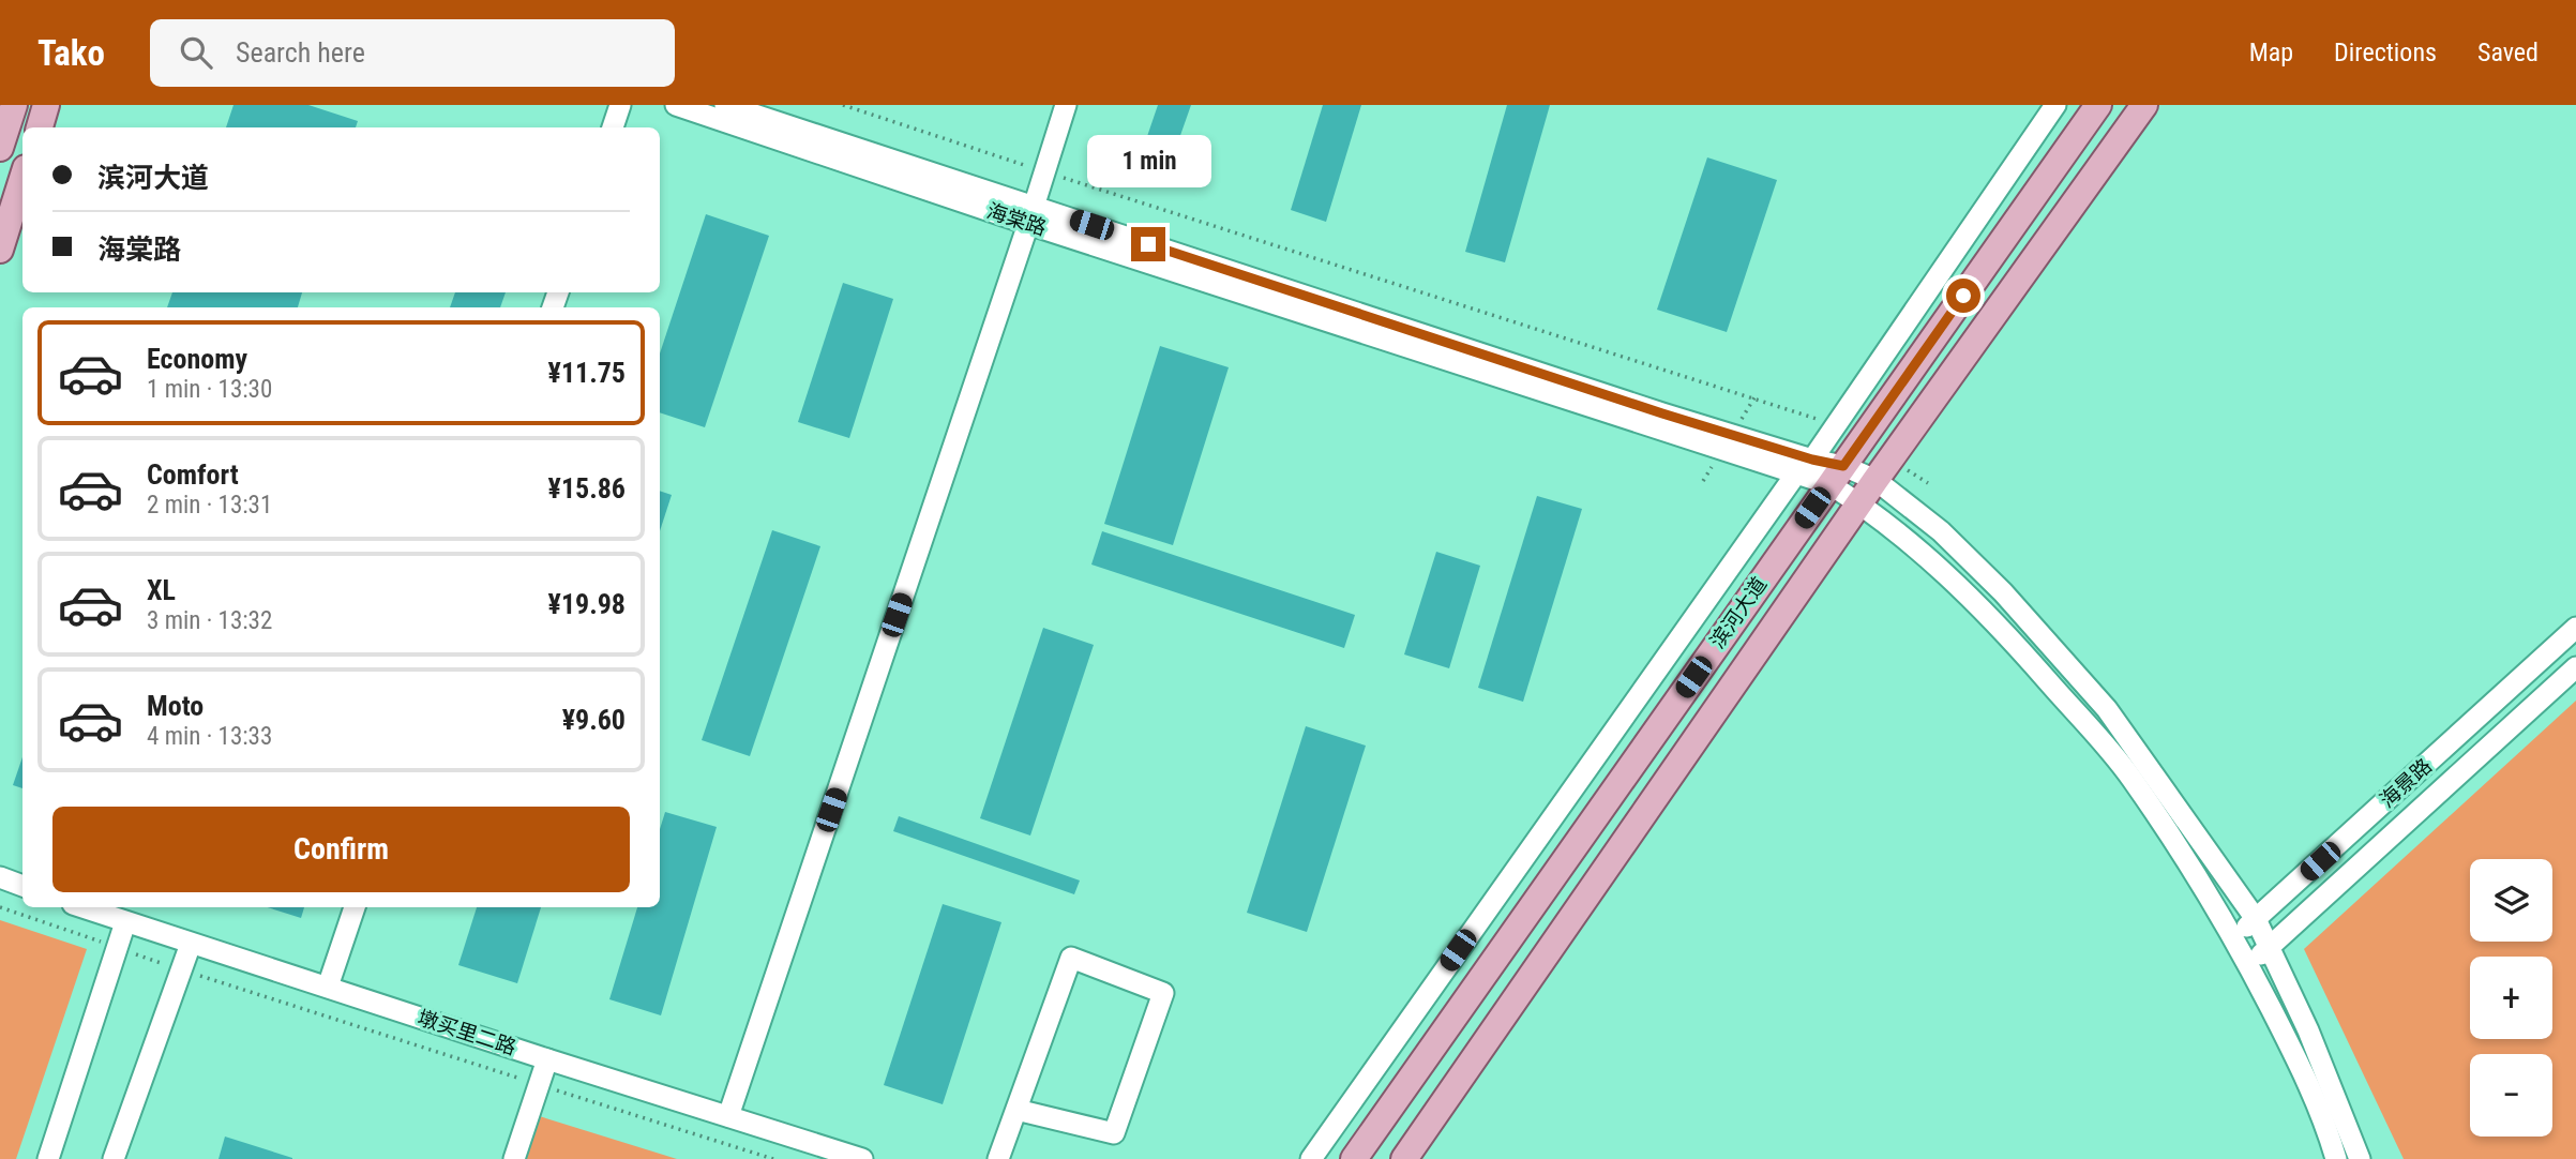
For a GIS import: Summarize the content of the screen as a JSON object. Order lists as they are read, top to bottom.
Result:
{
  "streets": {
    "main road": ["滨河大道"],
    "street": ["海棠路", "海景路", "墩买里二路"]
  },
  "crossings": [
    ["海棠路", "滨河大道"]
  ],
  "page": {
    "header": "Tako",
    "search": "Search here",
    "nav": ["Map", "Directions", "Saved"],
    "banner": ["滨河大道", "海棠路"],
    "bubble": "1 min",
    "list": [
      {
        "name": "Economy",
        "note": "1 min · 13:30",
        "value": "¥11.75"
      },
      {
        "name": "Comfort",
        "note": "2 min · 13:31",
        "value": "¥15.86"
      },
      {
        "name": "XL",
        "note": "3 min · 13:32",
        "value": "¥19.98"
      },
      {
        "name": "Moto",
        "note": "4 min · 13:33",
        "value": "¥9.60"
      }
    ],
    "buttons": "Confirm",
    "map_buttons": ["+", "−"]
  }
}
